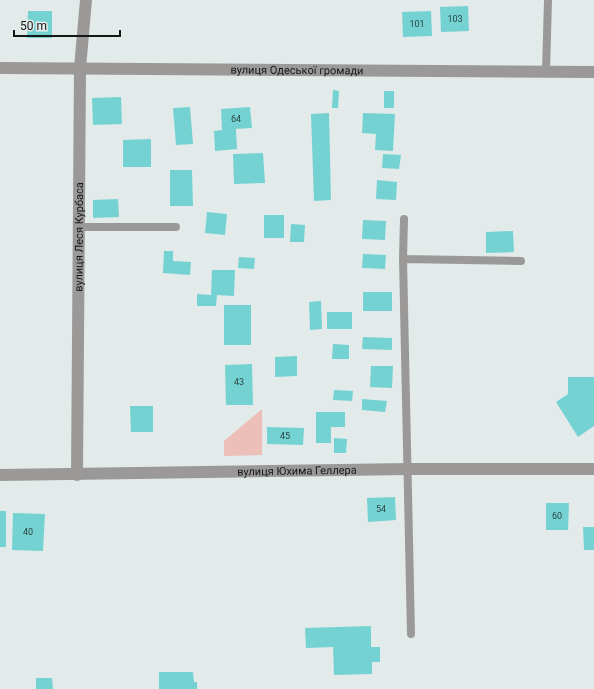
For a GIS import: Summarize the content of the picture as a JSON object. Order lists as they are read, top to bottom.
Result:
{
  "streets": {
    "street": ["вулиця Одеської громади", "вулиця Леся Курбаса", "вулиця Юхима Геллера"]
  },
  "crossings": [
    ["вулиця Одеської громади", "вулиця Леся Курбаса"],
    ["вулиця Леся Курбаса", "вулиця Юхима Геллера"]
  ],
  "house_numbers": [
    "103",
    "101",
    "64",
    "43",
    "45",
    "54",
    "60",
    "40"
  ],
  "scale_bar": "50 m"
}
